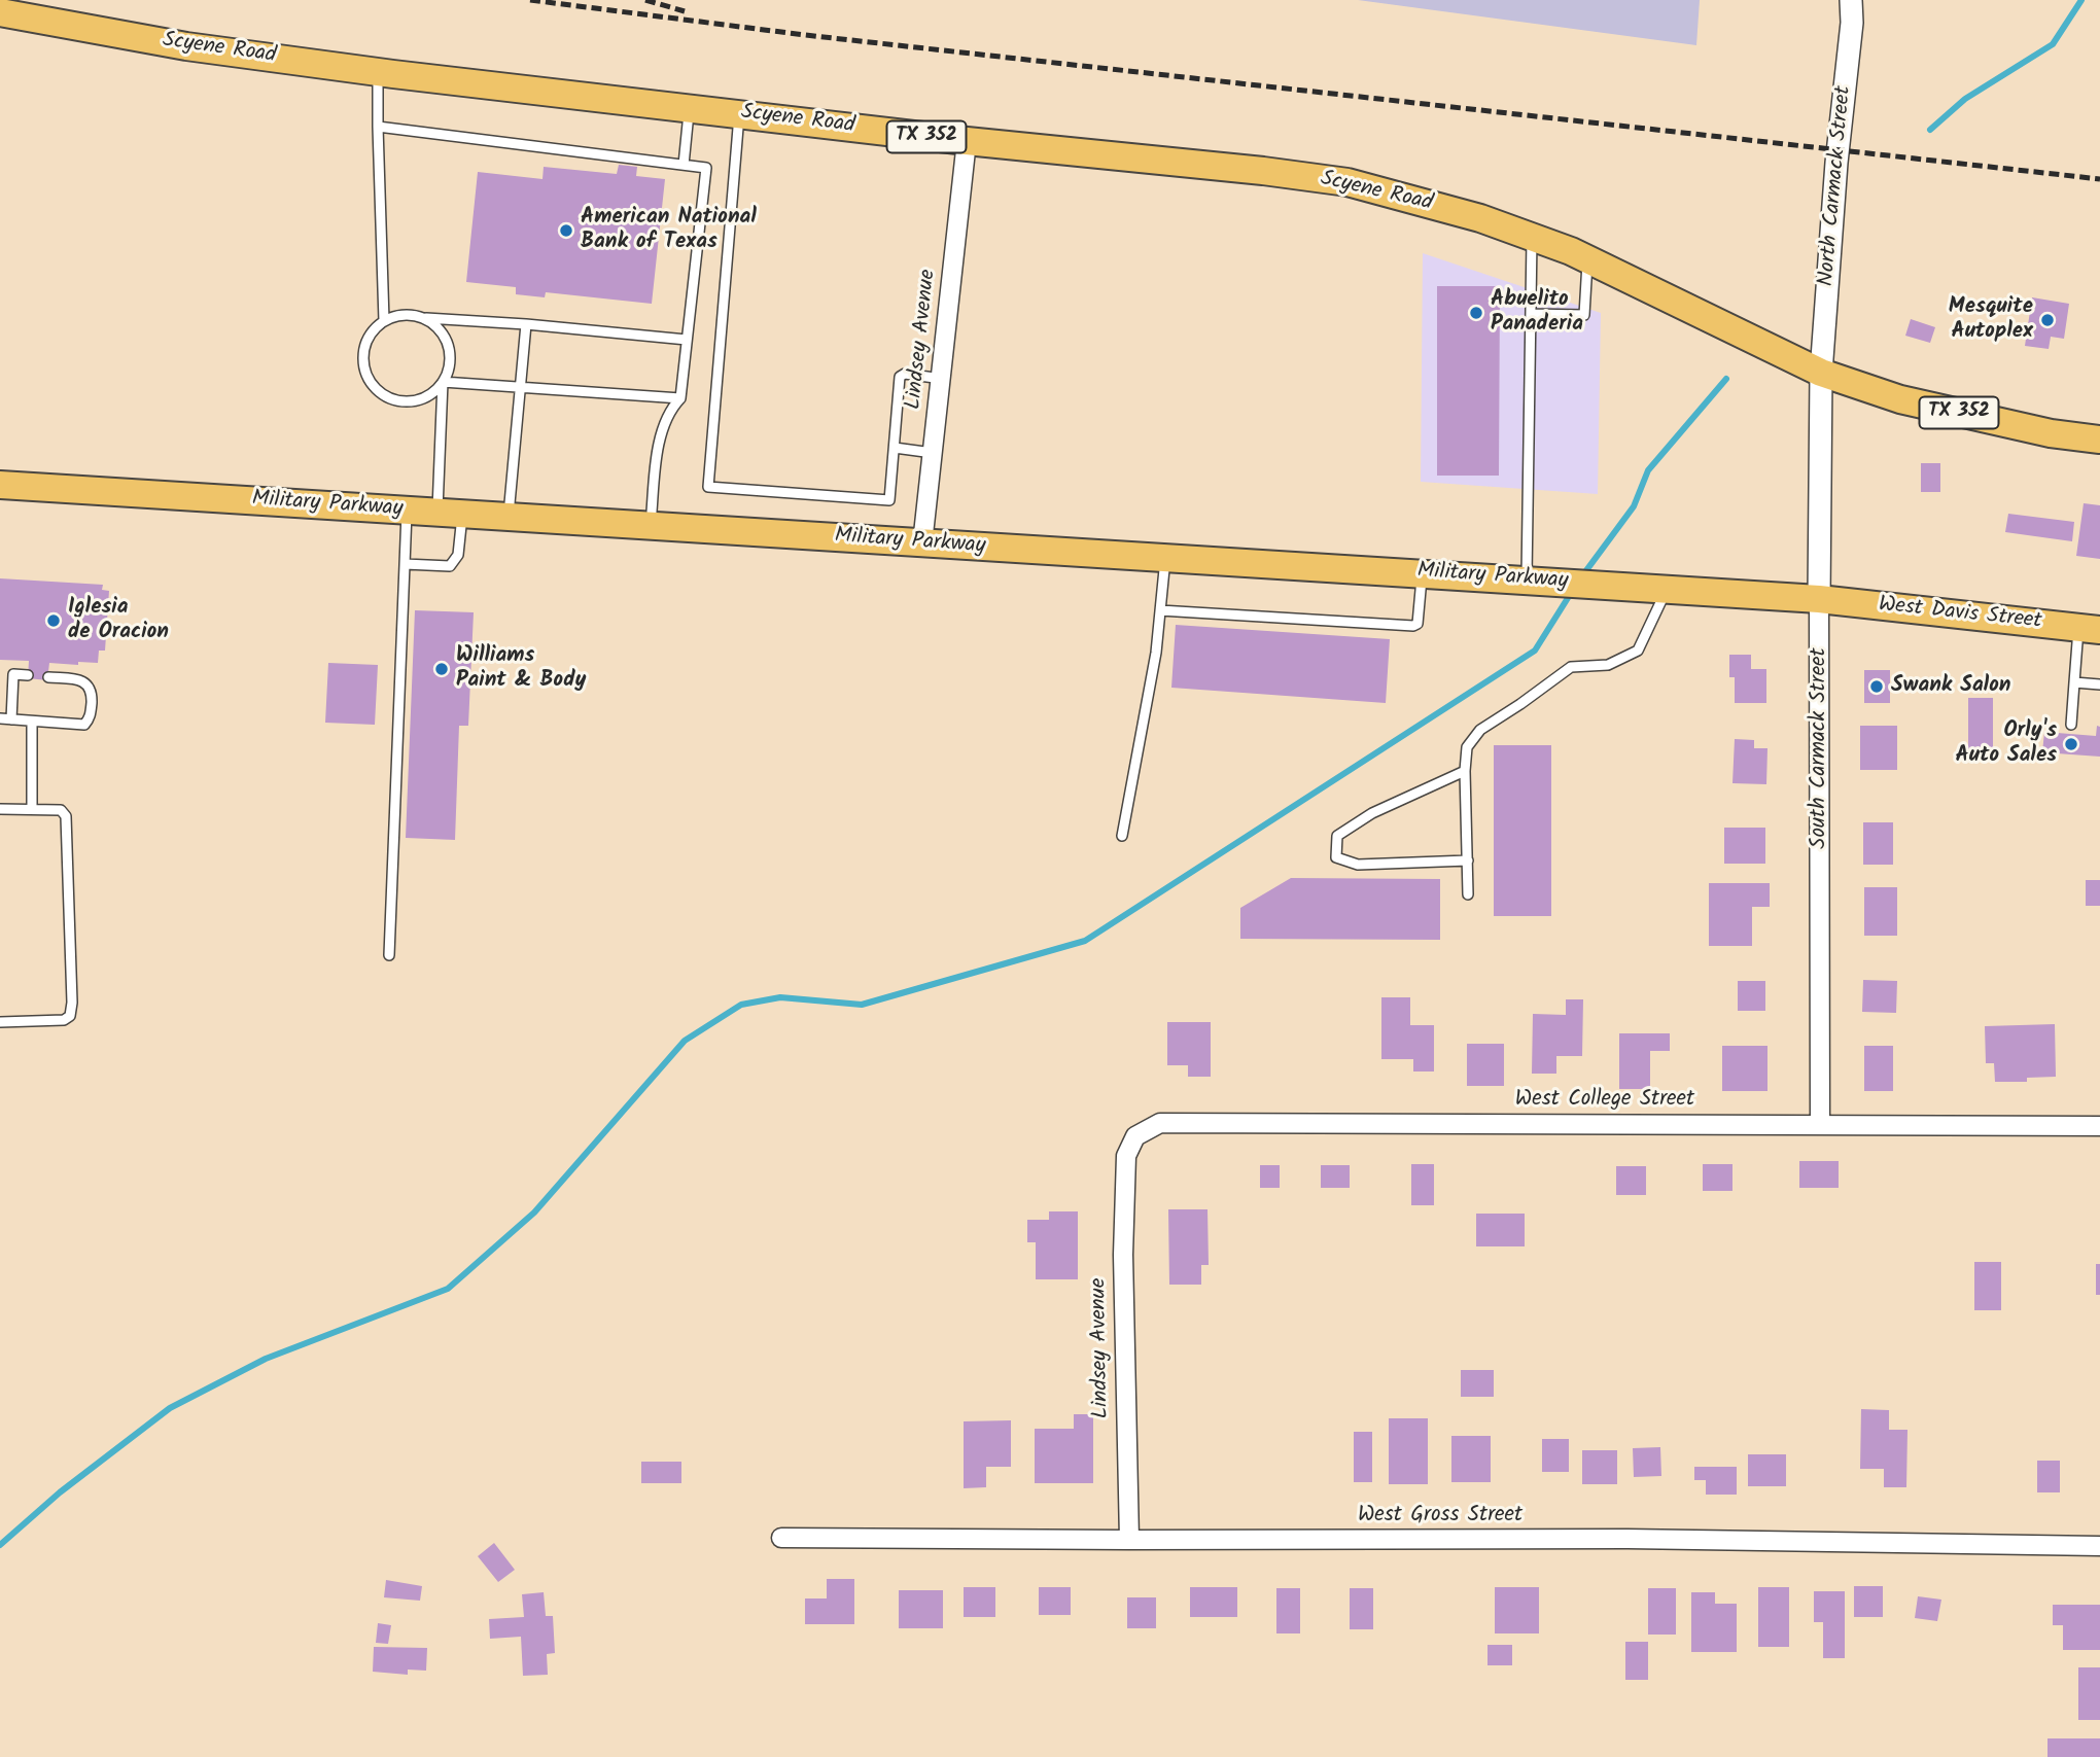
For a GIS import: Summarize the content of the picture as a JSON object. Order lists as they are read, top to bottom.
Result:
{
  "streets": {
    "main road": [
      "Scyene Road",
      "TX 352",
      "Military Parkway",
      "West Davis Street"
    ],
    "street": [
      "North Carmack Street",
      "Lindsey Avenue",
      "South Carmack Street",
      "West College Street",
      "West Gross Street"
    ]
  },
  "crossings": [
    ["Scyene Road", "TX 352"],
    ["Scyene Road", "North Carmack Street"],
    ["Scyene Road", "Lindsey Avenue"],
    ["Scyene Road", "South Carmack Street"],
    ["TX 352", "North Carmack Street"],
    ["TX 352", "South Carmack Street"],
    ["North Carmack Street", "South Carmack Street"],
    ["Lindsey Avenue", "Military Parkway"],
    ["Lindsey Avenue", "West College Street"],
    ["Lindsey Avenue", "West Gross Street"],
    ["Military Parkway", "West Davis Street"],
    ["Military Parkway", "South Carmack Street"],
    ["West Davis Street", "South Carmack Street"],
    ["South Carmack Street", "West College Street"]
  ],
  "places": [
    "American National Bank of Texas",
    "Abuelito Panaderia",
    "Mesquite Autoplex",
    "Iglesia de Oracion",
    "Williams Paint & Body",
    "Swank Salon",
    "Orly's Auto Sales"
  ]
}
